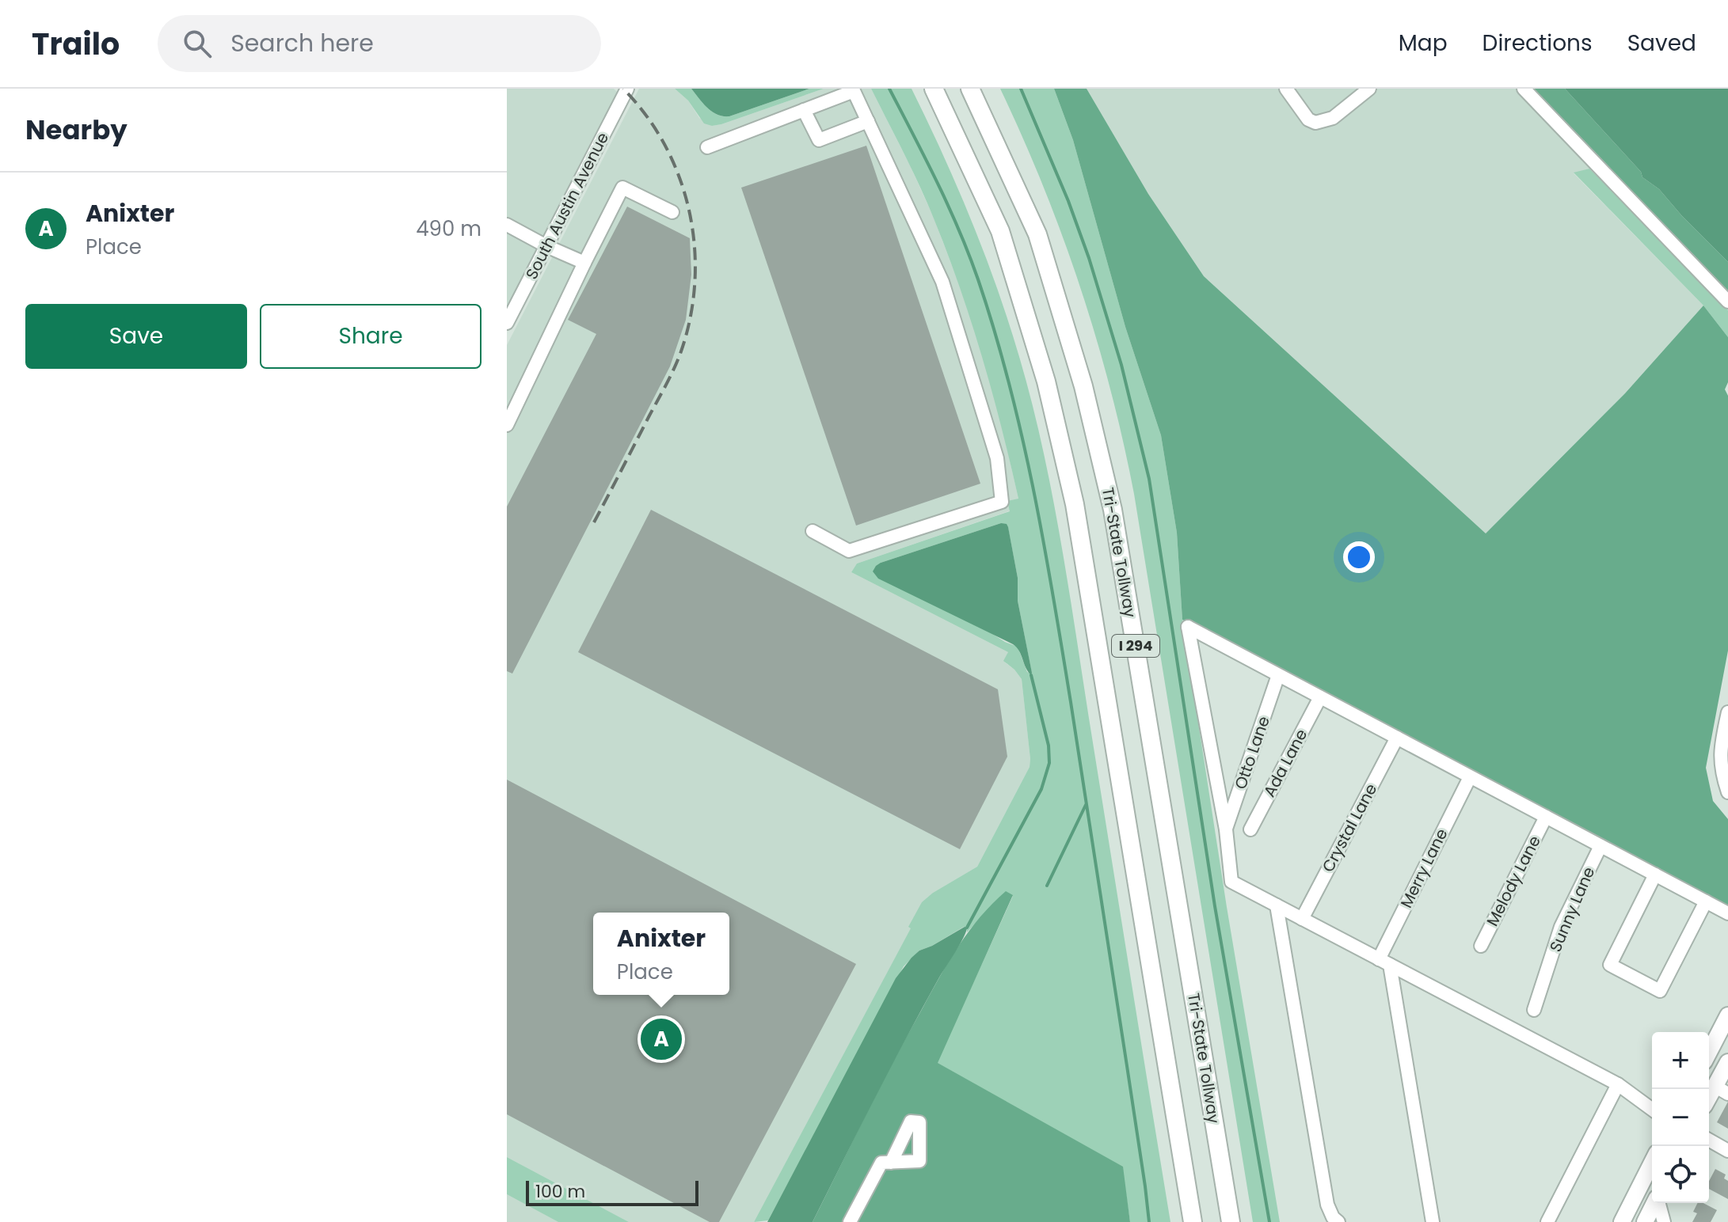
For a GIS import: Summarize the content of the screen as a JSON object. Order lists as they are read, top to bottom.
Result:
{
  "streets": {
    "highway": ["Tri-State Tollway", "I 294"],
    "street": [
      "South Austin Avenue",
      "Otto Lane",
      "Ada Lane",
      "Crystal Lane",
      "Merry Lane",
      "Melody Lane",
      "Sunny Lane"
    ]
  },
  "scale_bar": "100 m",
  "page": {
    "header": "Trailo",
    "search": "Search here",
    "nav": ["Map", "Directions", "Saved"],
    "heading": "Nearby",
    "list": [
      {
        "mark": "A",
        "name": "Anixter",
        "note": "Place",
        "value": "490 m"
      }
    ],
    "buttons": ["Save", "Share"],
    "popup": ["Anixter", "Place"],
    "pins": "A",
    "map_buttons": ["+", "−"],
    "scale": "100 m"
  }
}
